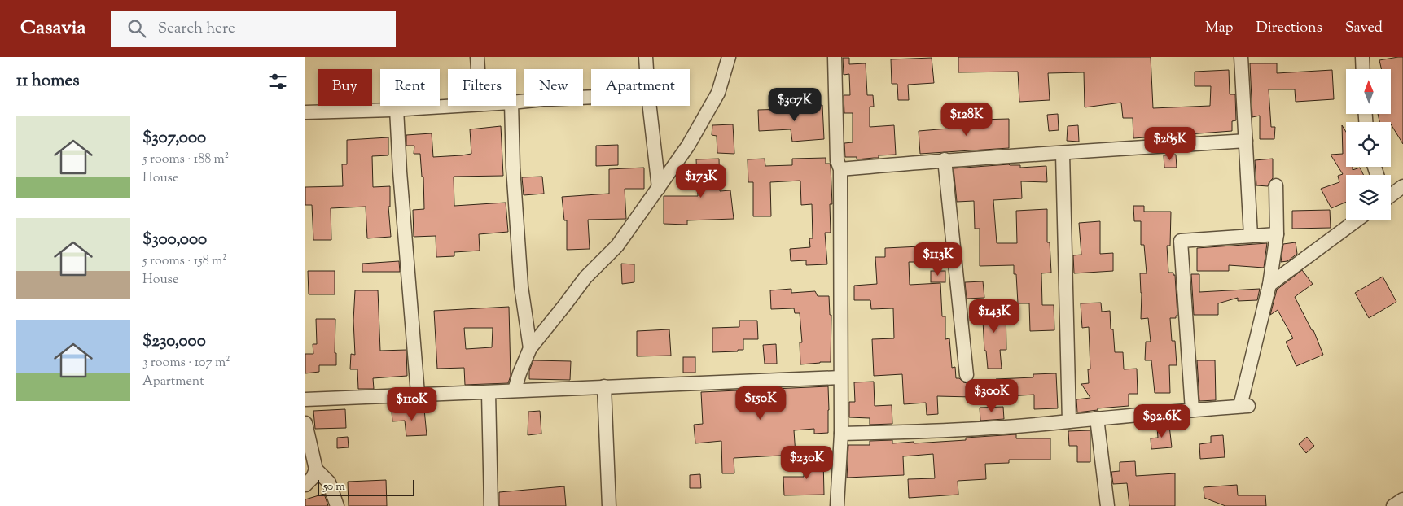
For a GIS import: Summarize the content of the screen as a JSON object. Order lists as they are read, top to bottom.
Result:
{
  "scale_bar": "50 m",
  "north": "top",
  "page": {
    "header": "Casavia",
    "search": "Search here",
    "nav": ["Map", "Directions", "Saved"],
    "heading": "11 homes",
    "chip": [
      "Buy",
      "Rent",
      "Filters",
      "New",
      "Apartment"
    ],
    "price": [
      "$307K",
      "$128K",
      "$285K",
      "$173K",
      "$113K",
      "$143K",
      "$300K",
      "$150K",
      "$110K",
      "$92.6K",
      "$230K"
    ],
    "list": [
      {
        "name": "$307,000",
        "note": "5 rooms · 188 m² · House"
      },
      {
        "name": "$300,000",
        "note": "5 rooms · 158 m² · House"
      },
      {
        "name": "$230,000",
        "note": "3 rooms · 107 m² · Apartment"
      }
    ],
    "scale": "50 m"
  }
}
